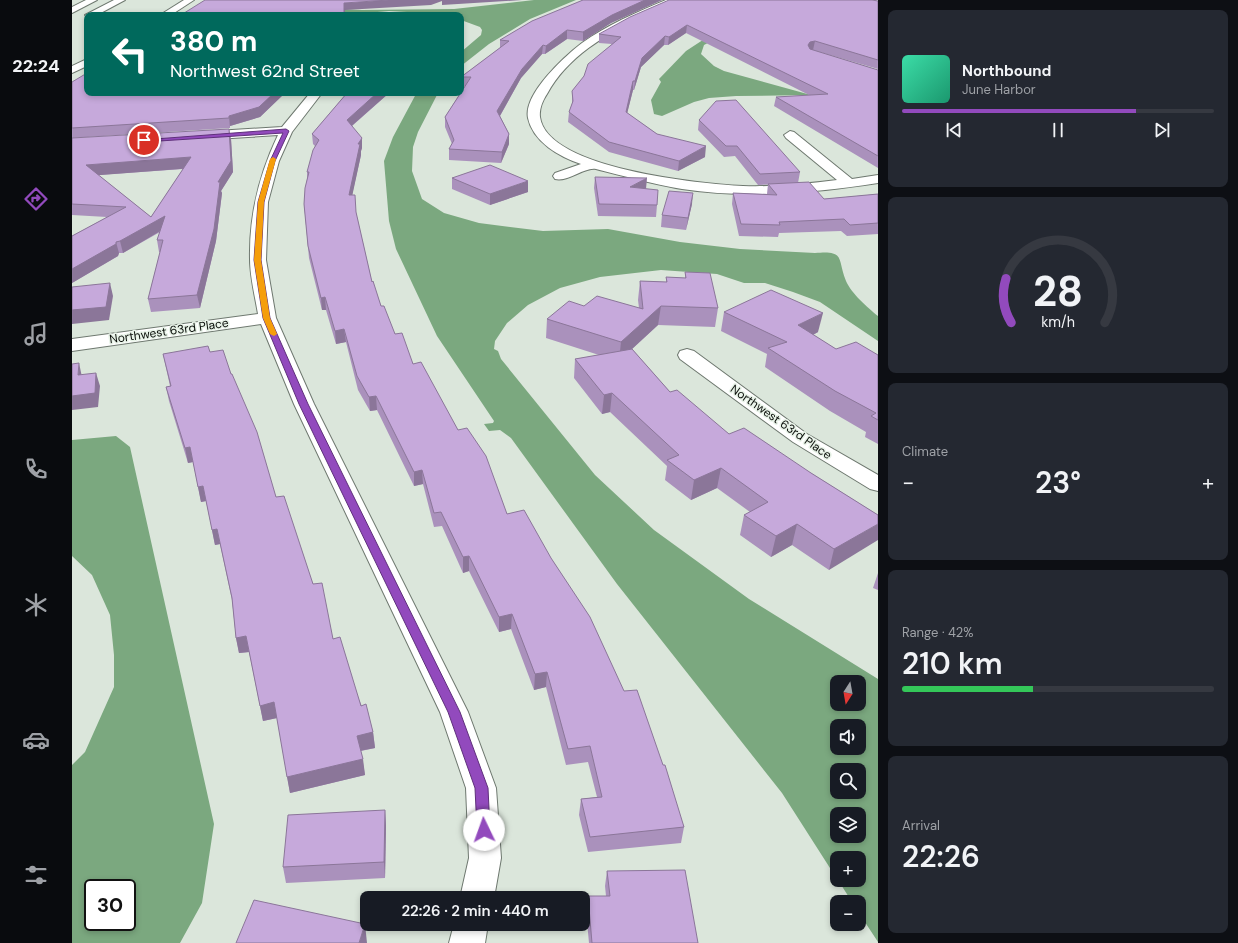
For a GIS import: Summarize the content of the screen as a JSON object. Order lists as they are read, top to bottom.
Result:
{
  "streets": {
    "street": ["Northwest 63rd Place"]
  },
  "north": "bottom",
  "page": {
    "tabs": "22:24",
    "turn": ["380 m", "Northwest 62nd Street"],
    "song": ["Northbound", "June Harbor"],
    "tile": [
      "Climate",
      ["Range · 42%", "210 km"],
      ["Arrival", "22:26"]
    ],
    "heat": ["−", "23°", "+"],
    "map_buttons": ["+", "−"],
    "limit": "30",
    "trip": "22:26 · 2 min · 440 m",
    "gauge": ["28", "km/h"]
  }
}
